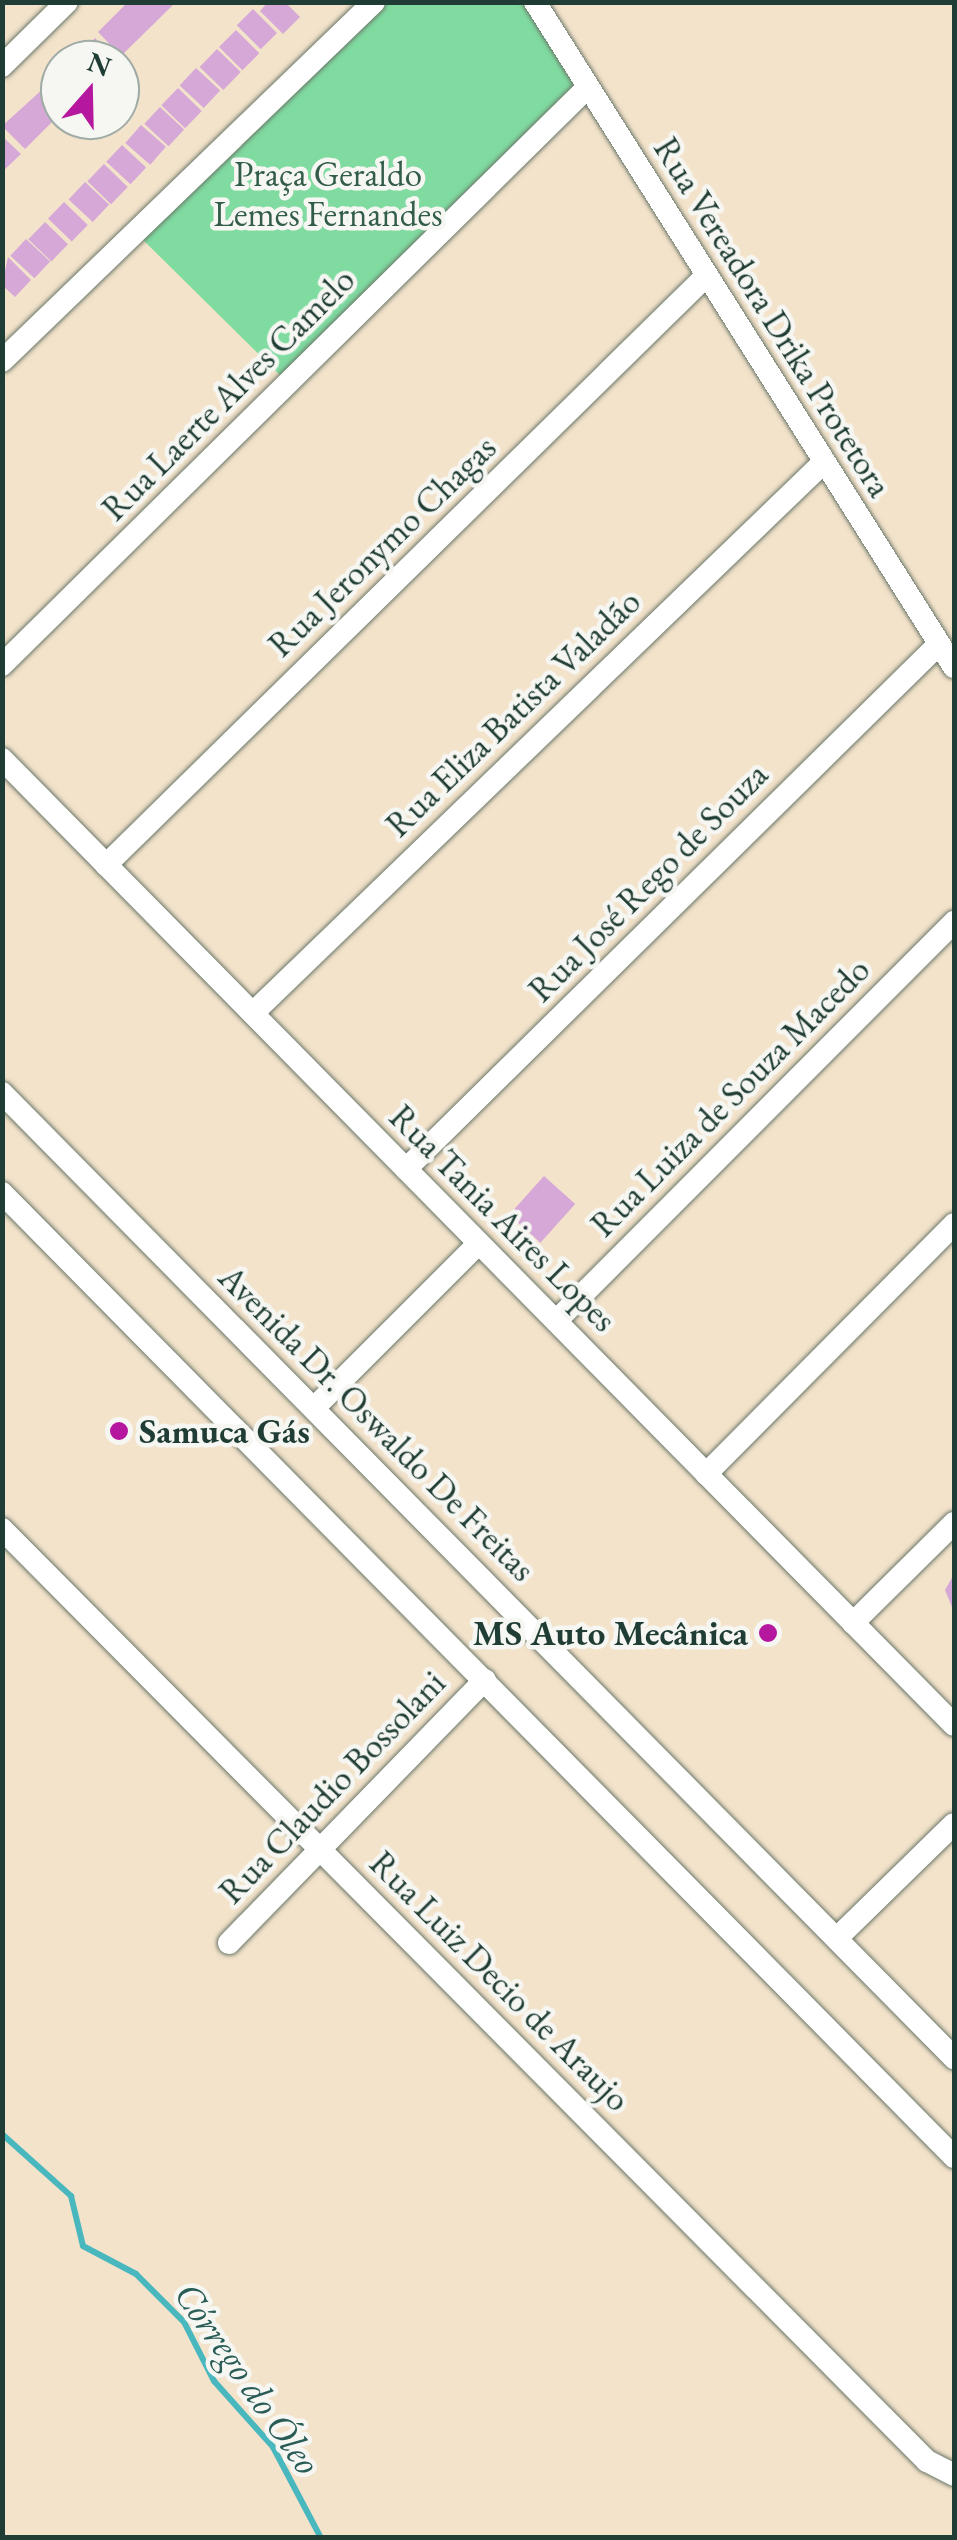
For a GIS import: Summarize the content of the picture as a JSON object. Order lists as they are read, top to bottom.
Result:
{
  "streets": {
    "street": [
      "Rua Vereadora Drika Protetora",
      "Rua Laerte Alves Camelo",
      "Rua Jeronymo Chagas",
      "Rua Eliza Batista Valadão",
      "Rua José Rego de Souza",
      "Rua Luiza de Souza Macedo",
      "Rua Tania Aires Lopes",
      "Avenida Dr. Oswaldo De Freitas",
      "Rua Claudio Bossolani",
      "Rua Luiz Decio de Araujo"
    ]
  },
  "crossings": [
    ["Rua Vereadora Drika Protetora", "Rua Laerte Alves Camelo"],
    ["Rua Vereadora Drika Protetora", "Rua Jeronymo Chagas"],
    ["Rua Vereadora Drika Protetora", "Rua Eliza Batista Valadão"],
    ["Rua Vereadora Drika Protetora", "Rua José Rego de Souza"],
    ["Rua Jeronymo Chagas", "Rua Tania Aires Lopes"],
    ["Rua Eliza Batista Valadão", "Rua Tania Aires Lopes"],
    ["Rua José Rego de Souza", "Rua Tania Aires Lopes"],
    ["Rua Luiza de Souza Macedo", "Rua Tania Aires Lopes"],
    ["Rua Claudio Bossolani", "Rua Luiz Decio de Araujo"]
  ],
  "water": ["Córrego do Óleo"],
  "parks": ["Praça Geraldo Lemes Fernandes"],
  "places": ["Samuca Gás", "MS Auto Mecânica"],
  "north": "top"
}
